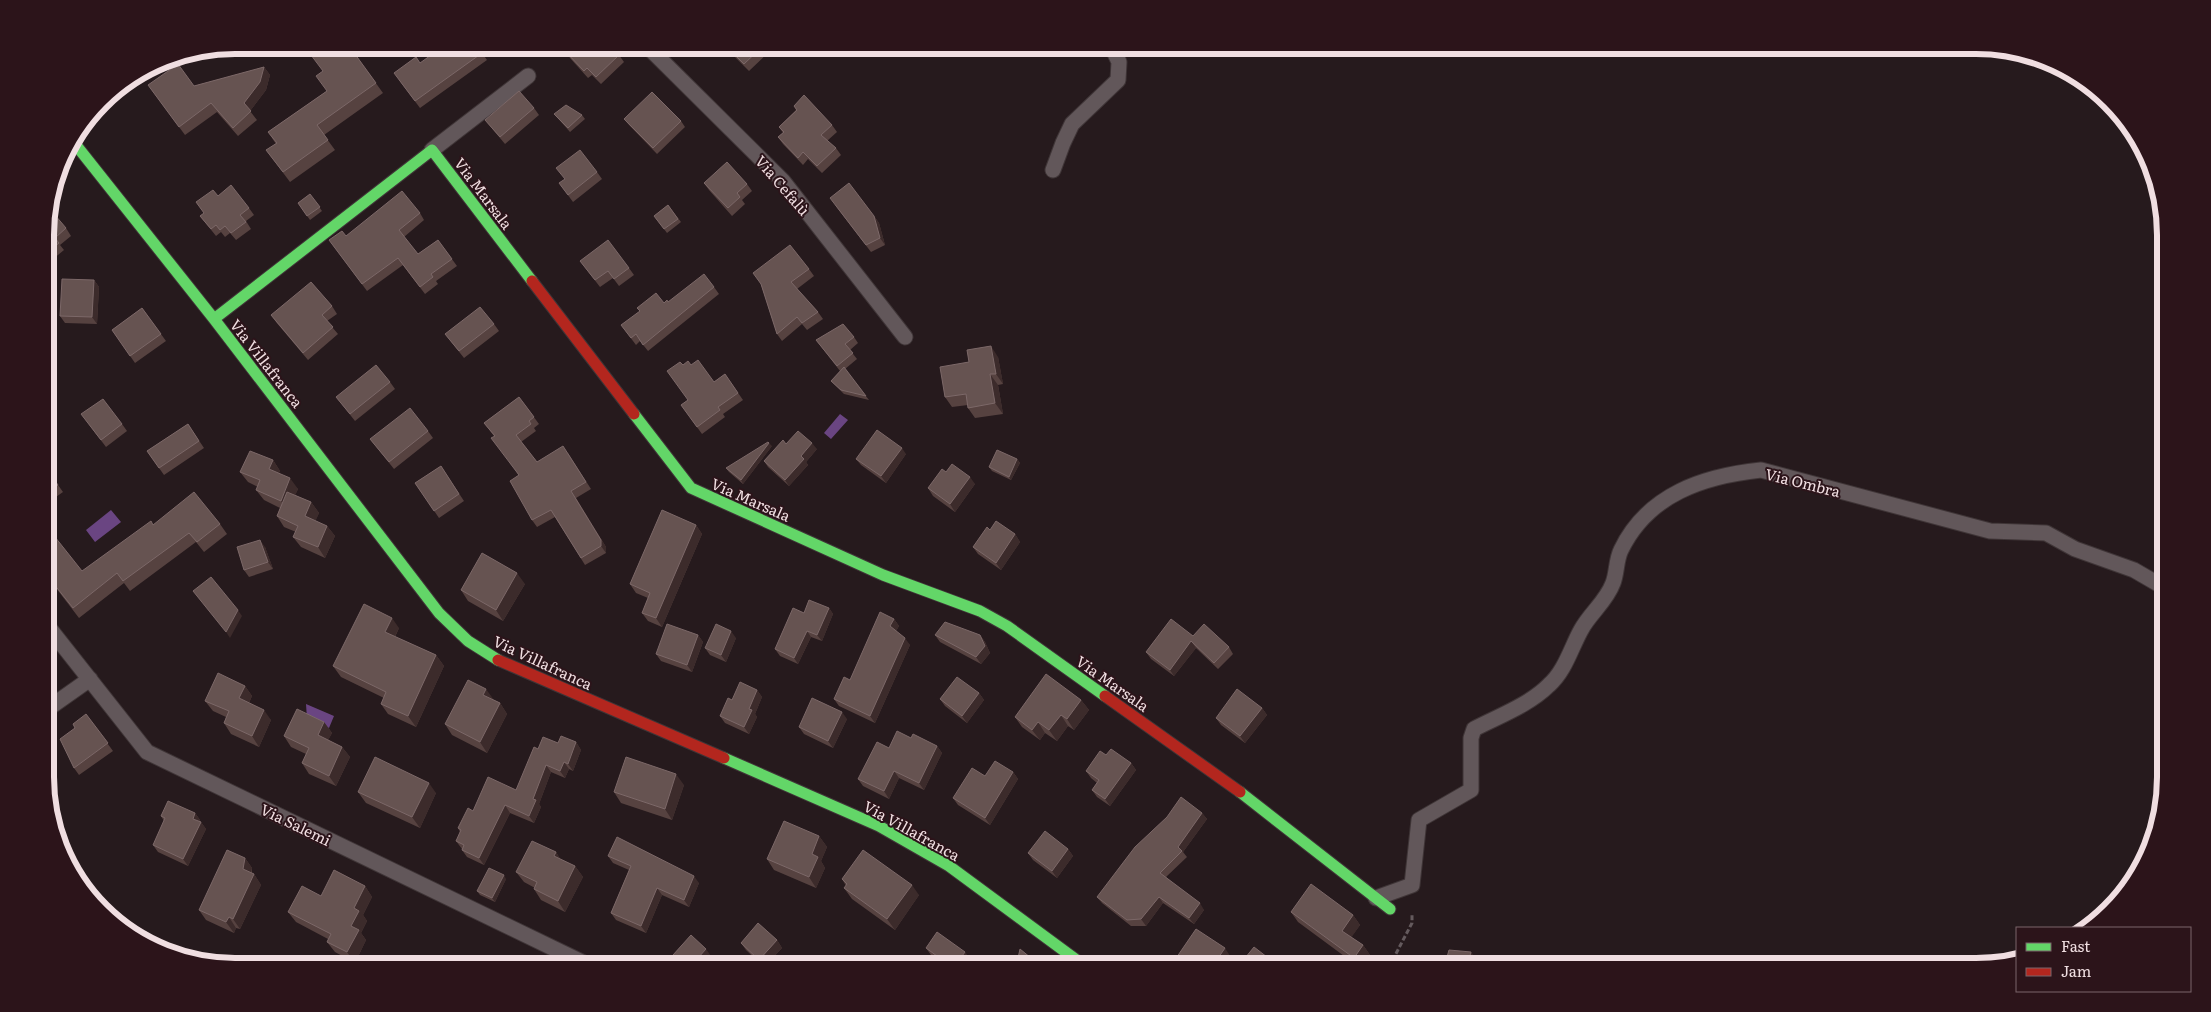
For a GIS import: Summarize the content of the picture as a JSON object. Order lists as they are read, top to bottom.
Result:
{
  "streets": {
    "street": [
      "Via Cefalù",
      "Via Marsala",
      "Via Villafranca",
      "Via Ombra",
      "Via Salemi"
    ]
  },
  "legend": ["Fast", "Jam"]
}
